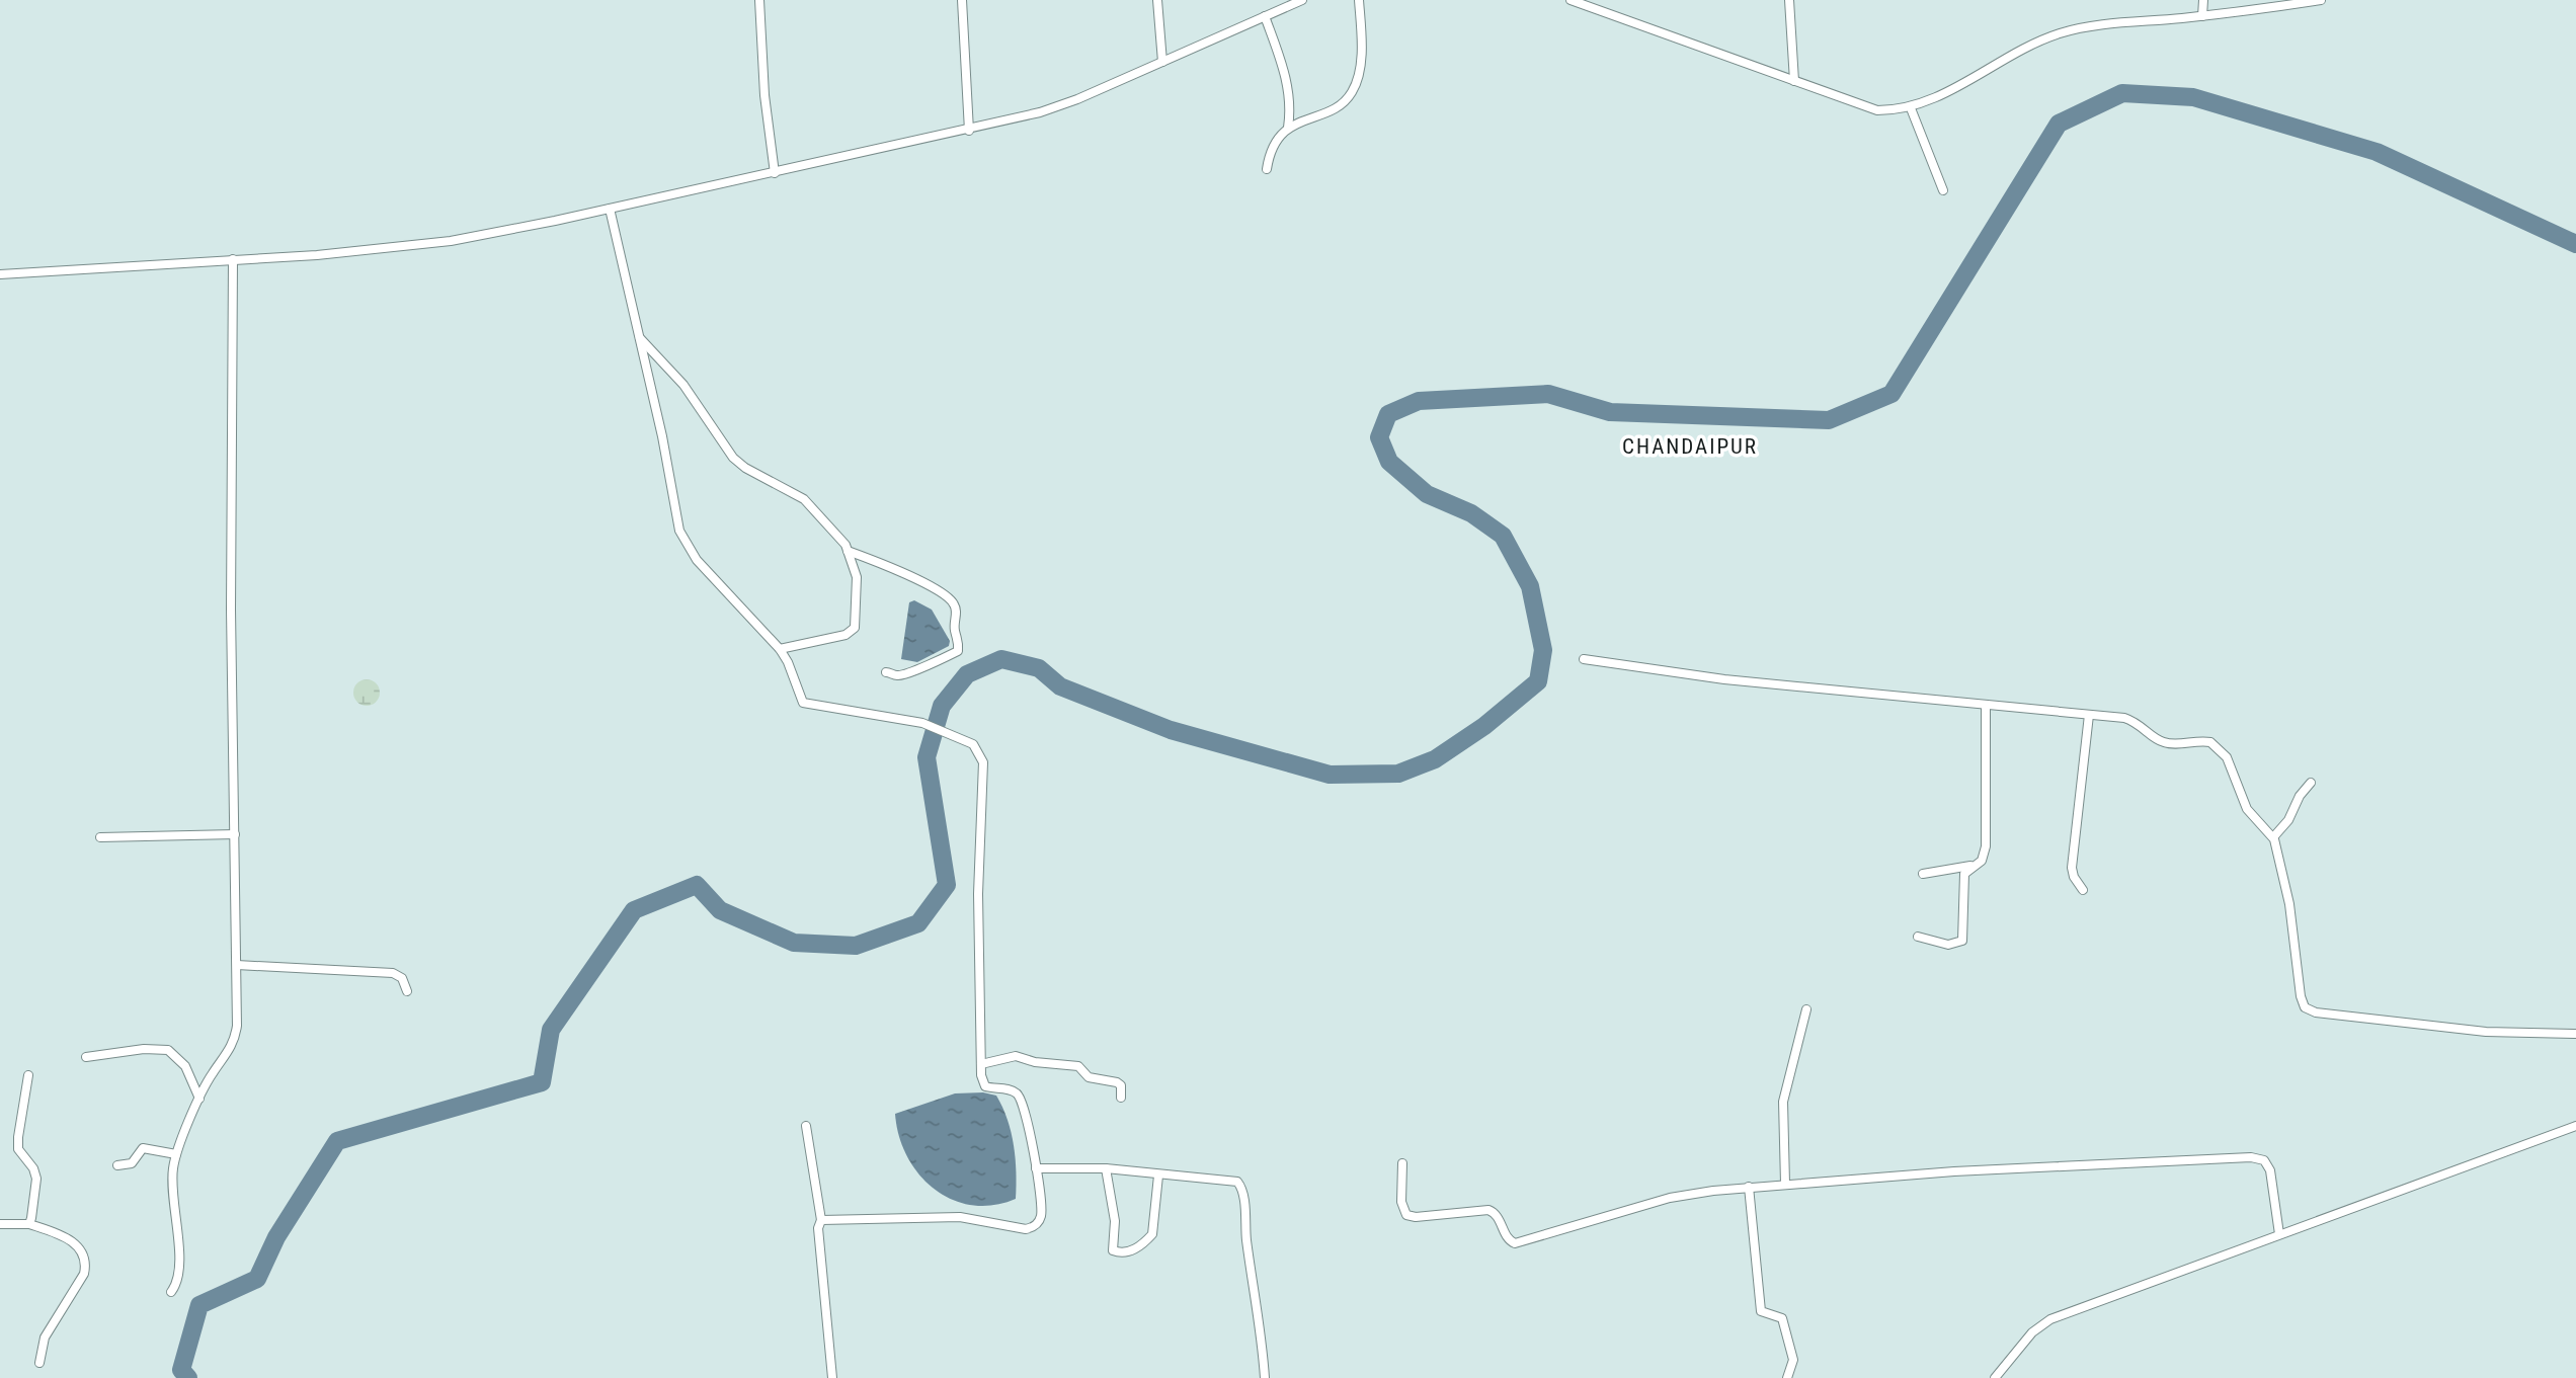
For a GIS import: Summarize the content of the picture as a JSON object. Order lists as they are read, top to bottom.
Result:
{
  "districts": ["CHANDAIPUR"]
}
